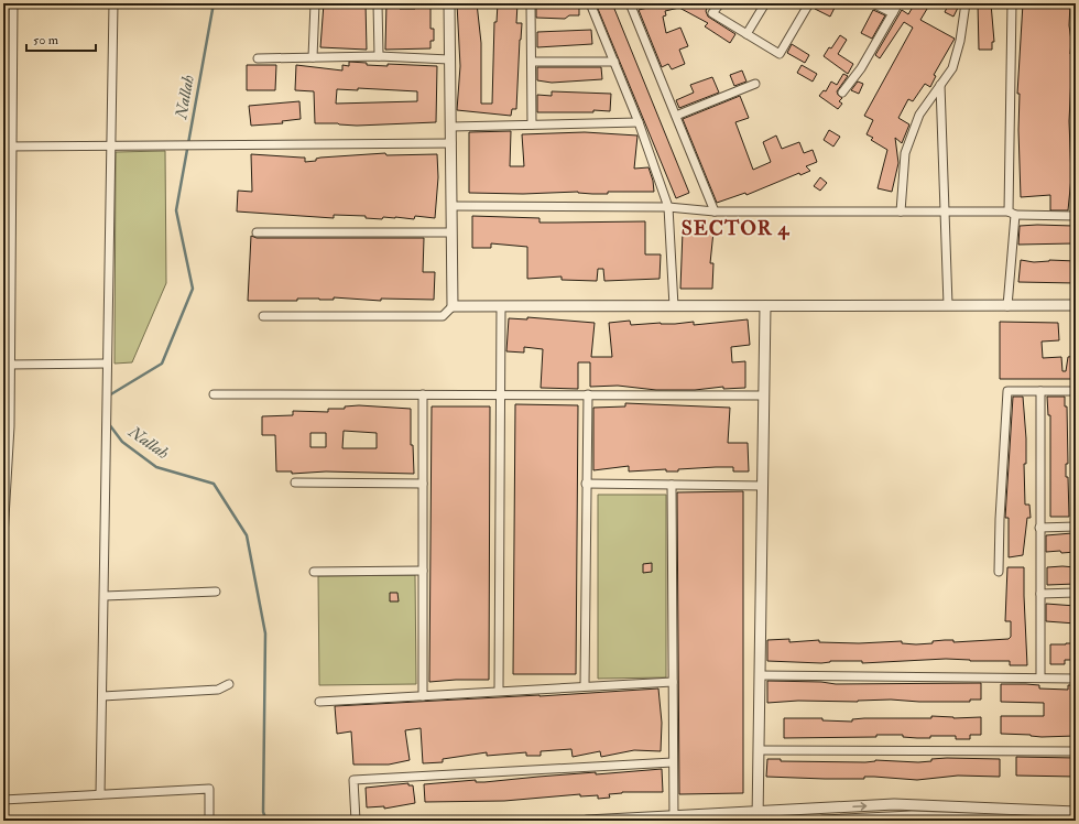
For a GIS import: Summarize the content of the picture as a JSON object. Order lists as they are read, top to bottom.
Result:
{
  "districts": ["SECTOR 4"],
  "water": ["Nallah"],
  "scale_bar": "50 m"
}
